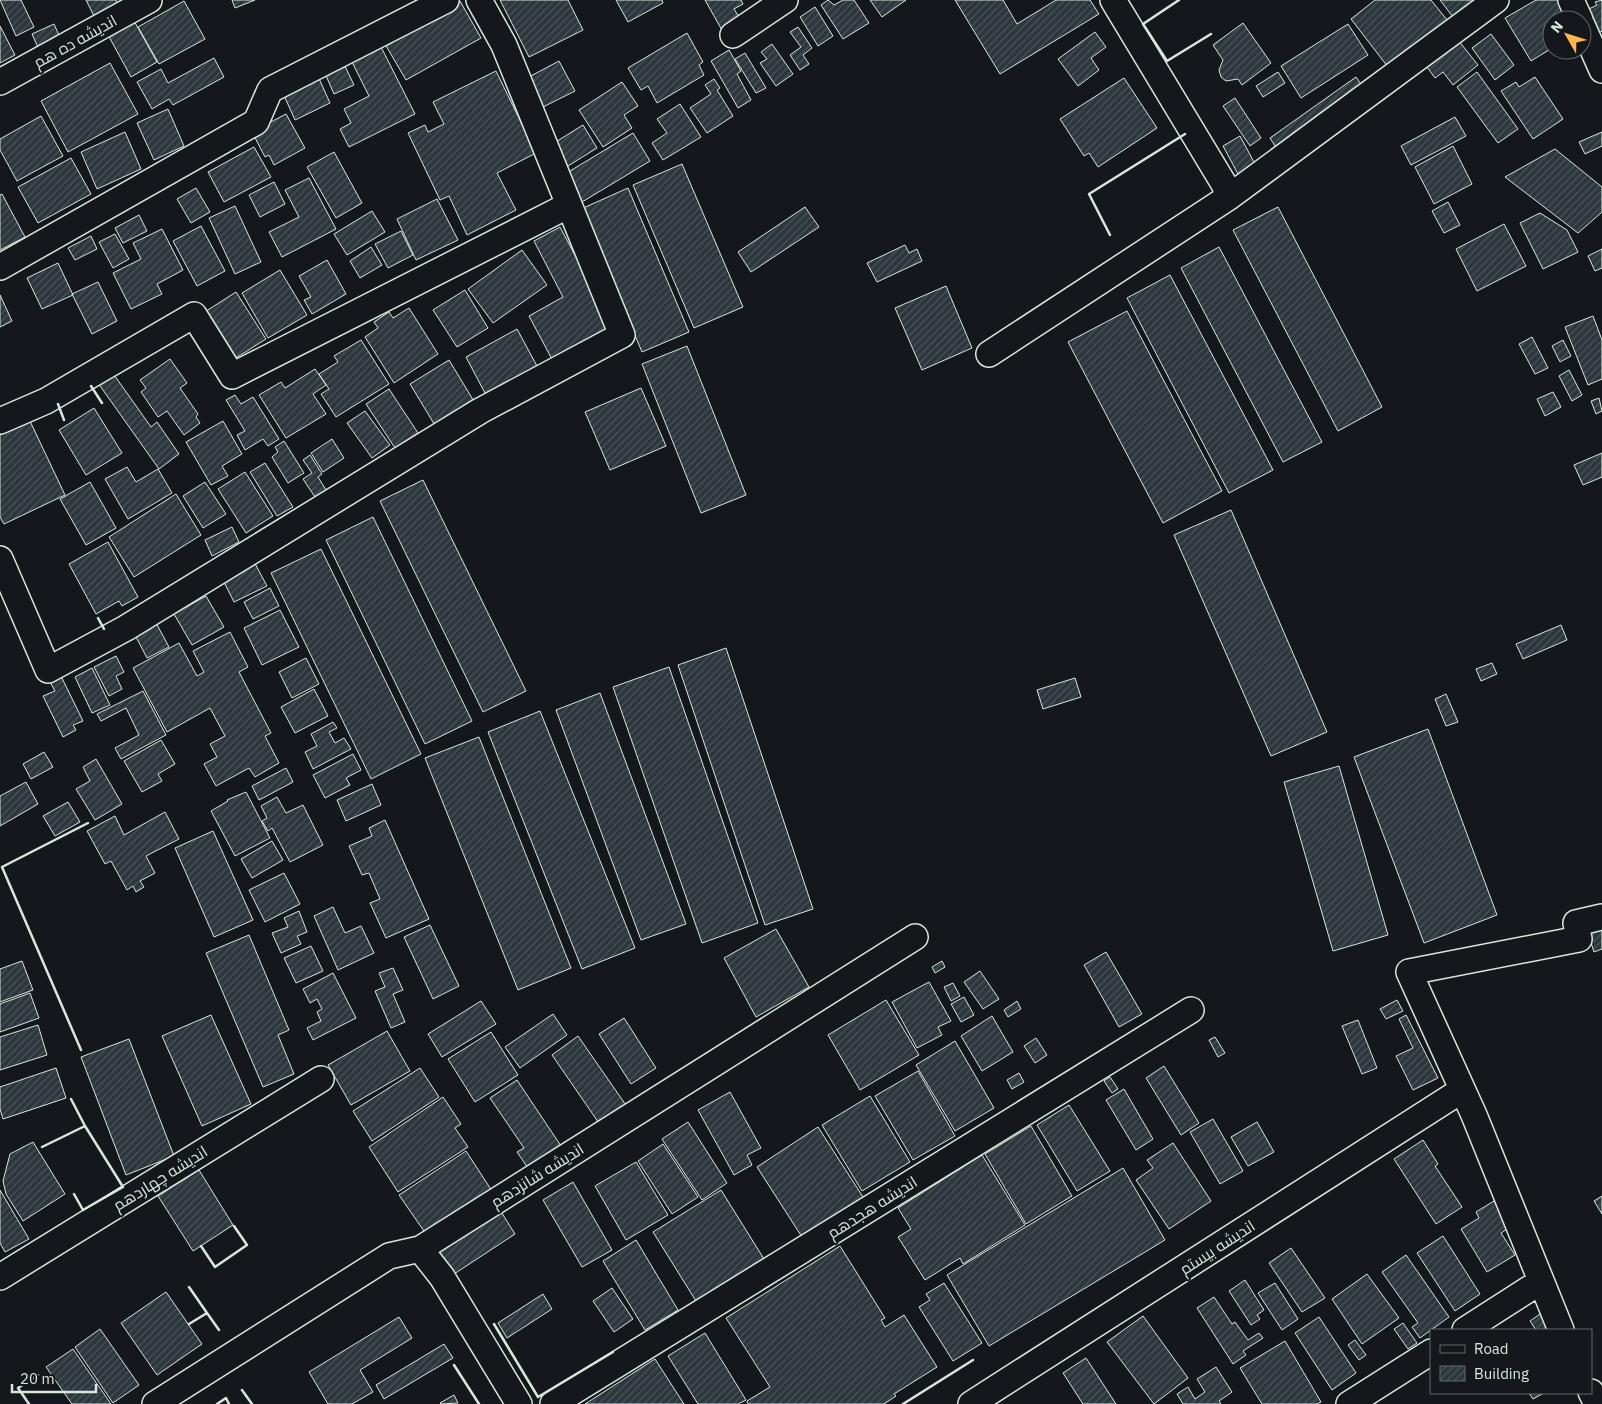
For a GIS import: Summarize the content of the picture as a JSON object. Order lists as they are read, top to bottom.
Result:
{
  "streets": {
    "street": [
      "اندیشه ده هم",
      "اندیشه شانزدهم",
      "اندیشه چهاردهم",
      "اندیشه هجدهم",
      "اندیشه بیستم"
    ]
  },
  "legend": ["Road", "Building"],
  "scale_bar": "20 m",
  "north": "top left"
}
